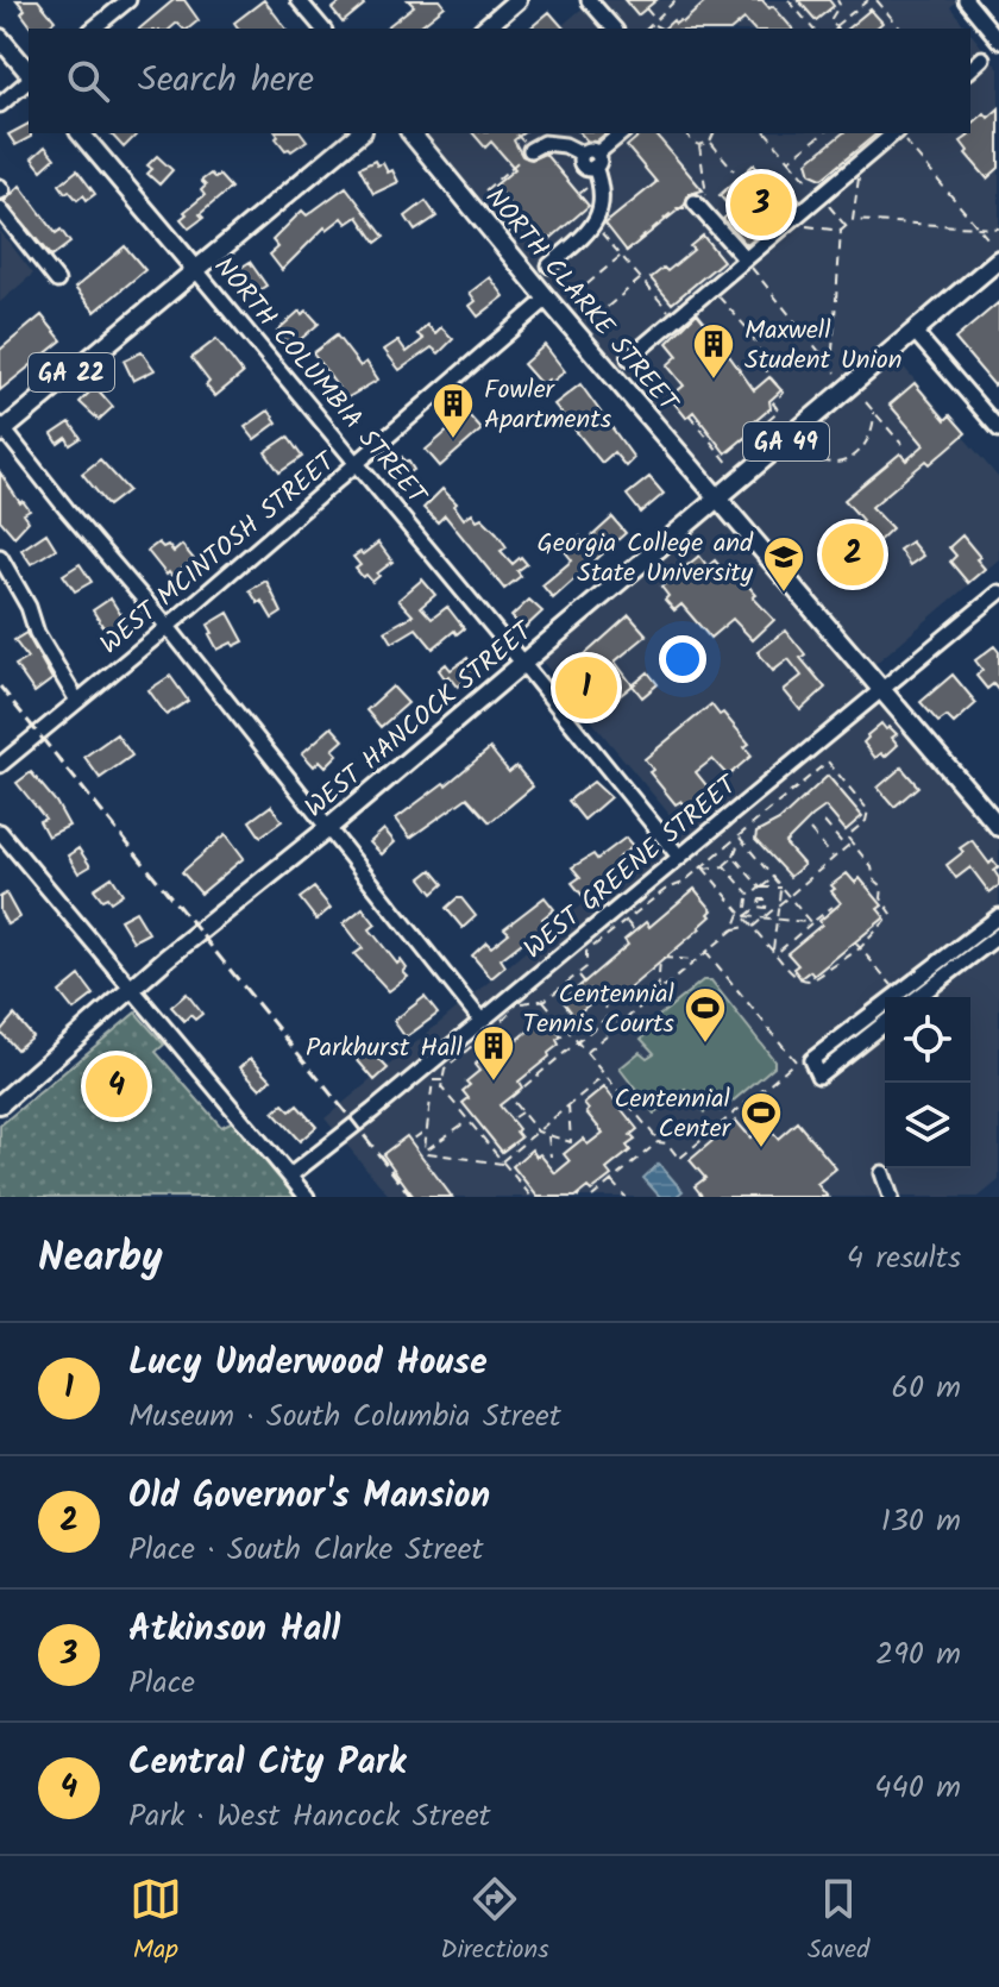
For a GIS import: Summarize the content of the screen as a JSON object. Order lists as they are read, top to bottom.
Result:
{
  "streets": {
    "main road": [
      "NORTH CLARKE STREET",
      "GA 22",
      "NORTH COLUMBIA STREET",
      "GA 49",
      "WEST HANCOCK STREET"
    ],
    "street": ["WEST MCINTOSH STREET", "WEST GREENE STREET"]
  },
  "crossings": [
    ["NORTH CLARKE STREET", "WEST MCINTOSH STREET"],
    ["NORTH CLARKE STREET", "WEST HANCOCK STREET"],
    ["NORTH CLARKE STREET", "WEST GREENE STREET"],
    ["GA 22", "NORTH COLUMBIA STREET"],
    ["NORTH COLUMBIA STREET", "WEST MCINTOSH STREET"],
    ["NORTH COLUMBIA STREET", "WEST HANCOCK STREET"],
    ["NORTH COLUMBIA STREET", "WEST GREENE STREET"]
  ],
  "places": {
    "building": ["Maxwell Student Union", "Fowler Apartments", "Parkhurst Hall"],
    "school or university": ["Georgia College and State University"],
    "sports": ["Centennial Tennis Courts", "Centennial Center"]
  },
  "page": {
    "search": "Search here",
    "pins": [
      "3",
      "2",
      "1",
      "4"
    ],
    "heading": ["Nearby", "4 results"],
    "list": [
      {
        "mark": "1",
        "name": "Lucy Underwood House",
        "note": "Museum · South Columbia Street",
        "value": "60 m"
      },
      {
        "mark": "2",
        "name": "Old Governor's Mansion",
        "note": "Place · South Clarke Street",
        "value": "130 m"
      },
      {
        "mark": "3",
        "name": "Atkinson Hall",
        "note": "Place",
        "value": "290 m"
      },
      {
        "mark": "4",
        "name": "Central City Park",
        "note": "Park · West Hancock Street",
        "value": "440 m"
      }
    ],
    "nav": ["Map", "Directions", "Saved"]
  }
}
